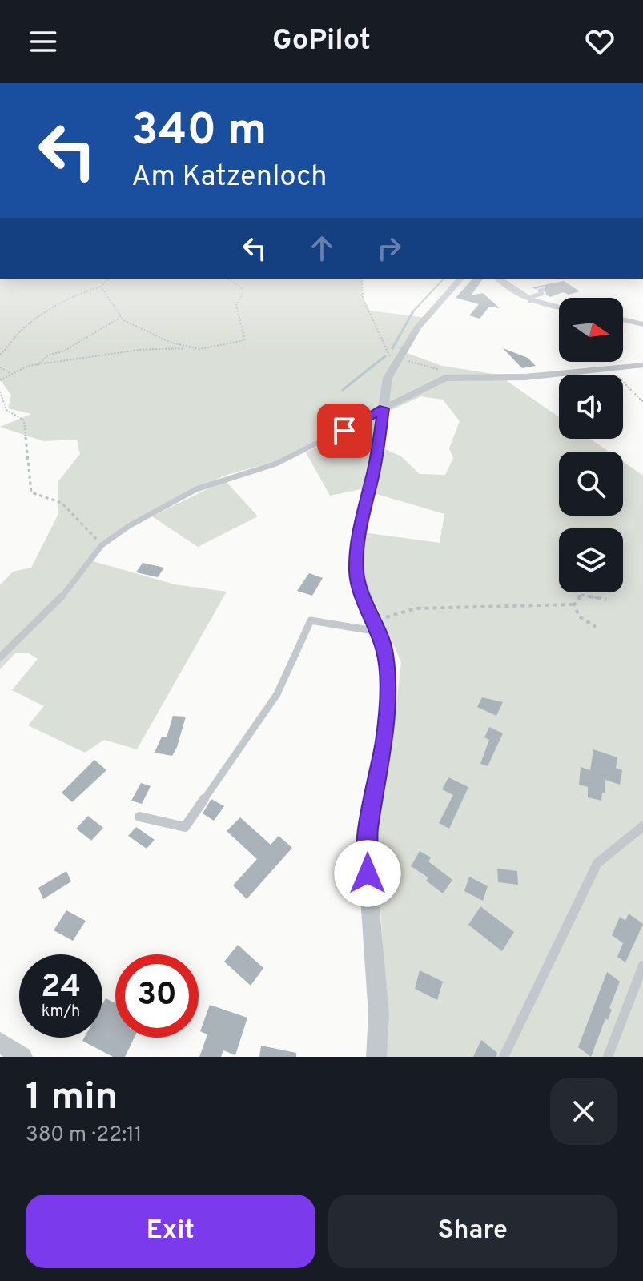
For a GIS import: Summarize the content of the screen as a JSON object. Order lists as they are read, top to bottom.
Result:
{
  "north": "right",
  "page": {
    "header": "GoPilot",
    "turn": ["340 m", "Am Katzenloch"],
    "speed": "24 km/h",
    "limit": "30",
    "heading": ["1 min", "380 m · 22:11"],
    "buttons": ["Exit", "Share"]
  }
}
